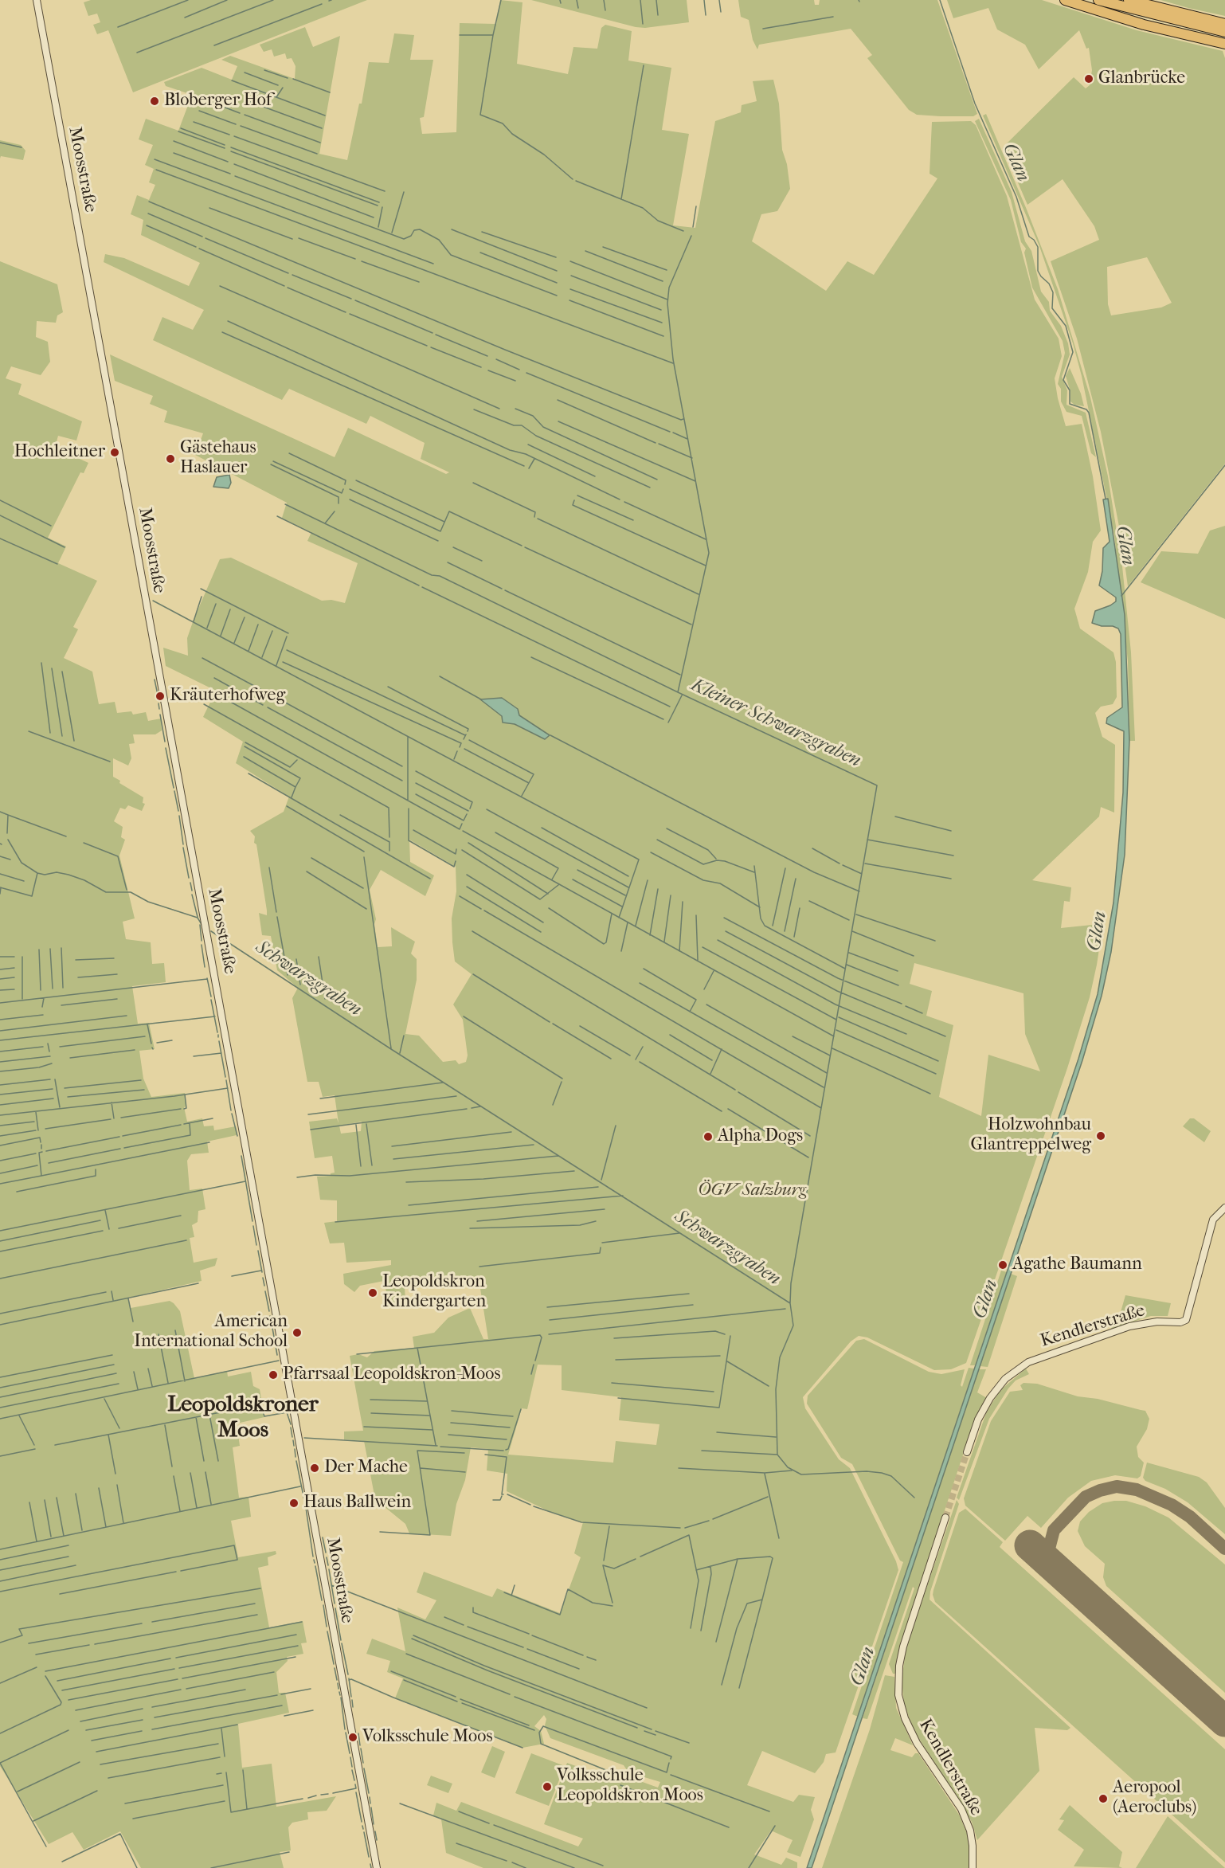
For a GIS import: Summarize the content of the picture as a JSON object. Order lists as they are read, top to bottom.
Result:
{
  "streets": {
    "street": ["Moosstraße", "Kendlerstraße"]
  },
  "districts": ["Leopoldskroner Moos"],
  "water": ["Glan", "Kleiner Schwarzgraben", "Schwarzgraben"],
  "parks": ["ÖGV Salzburg"],
  "places": [
    "Glanbrücke",
    "Bloberger Hof",
    "Hochleitner",
    "Gästehaus Haslauer",
    "Kräuterhofweg",
    "Holzwohnbau Glantreppelweg",
    "Alpha Dogs",
    "Agathe Baumann",
    "Leopoldskron Kindergarten",
    "American International School",
    "Pfarrsaal Leopoldskron-Moos",
    "Der Mache",
    "Haus Ballwein",
    "Volksschule Moos",
    "Volksschule Leopoldskron Moos",
    "Aeropool (Aeroclubs)"
  ]
}
